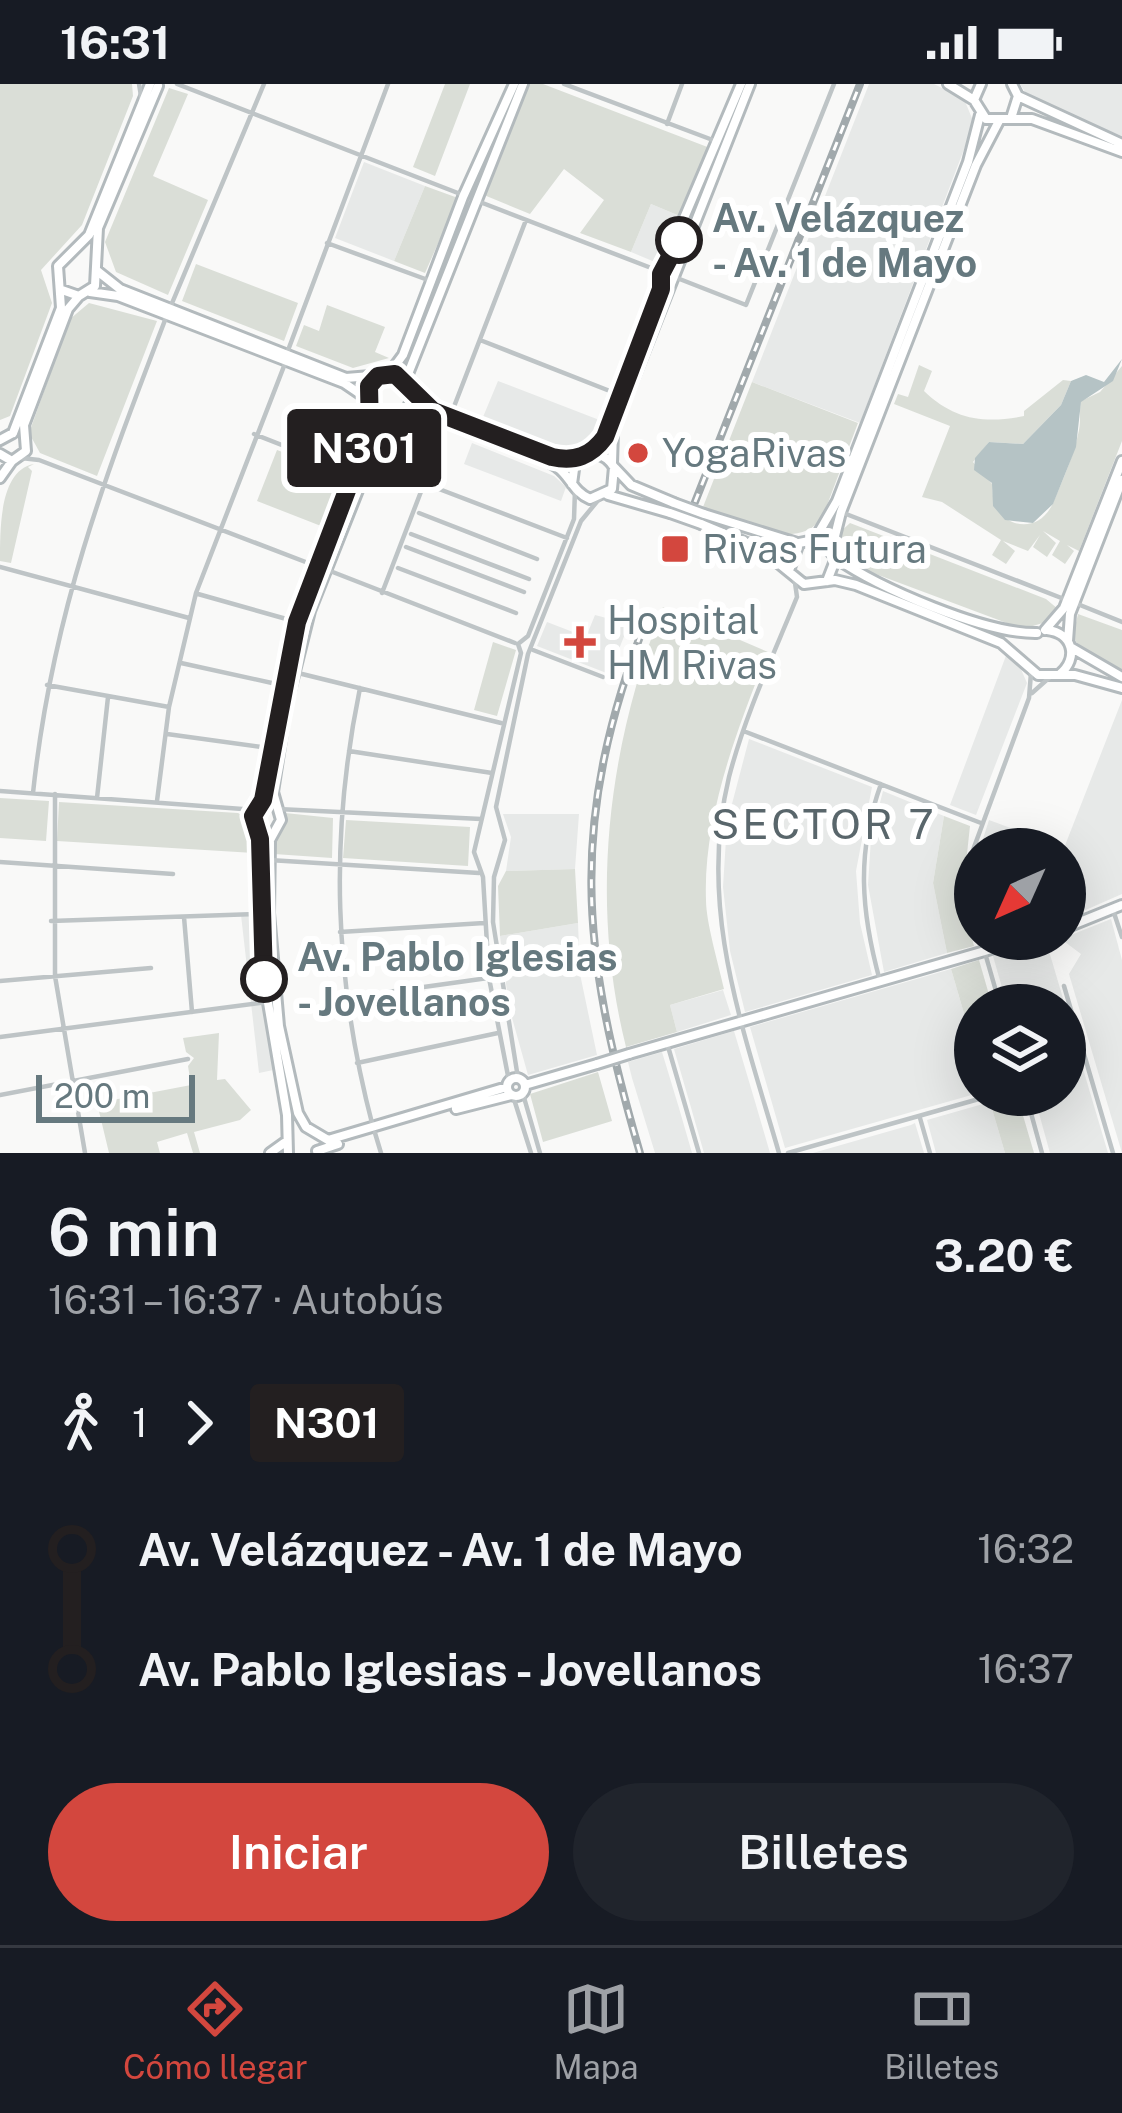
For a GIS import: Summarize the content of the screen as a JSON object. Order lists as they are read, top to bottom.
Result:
{
  "districts": ["SECTOR 7"],
  "places": {
    "other": ["Av. Velázquez - Av. 1 de Mayo", "YogaRivas", "Av. Pablo Iglesias - Jovellanos"],
    "transit": ["Rivas Futura"],
    "health": ["Hospital HM Rivas"]
  },
  "lines": ["bus line N301"],
  "scale_bar": "200 m",
  "north": "bottom left",
  "page": {
    "status": "16:31",
    "on_map": "N301",
    "scale": "200 m",
    "heading": ["6 min", "16:31 – 16:37 · Autobús", "3.20 €"],
    "legs": ["1", "N301"],
    "list": [
      {
        "name": "Av. Velázquez - Av. 1 de Mayo",
        "value": "16:32"
      },
      {
        "name": "Av. Pablo Iglesias - Jovellanos",
        "value": "16:37"
      }
    ],
    "buttons": ["Iniciar", "Billetes"],
    "tabs": ["Cómo llegar", "Mapa", "Billetes"]
  }
}
